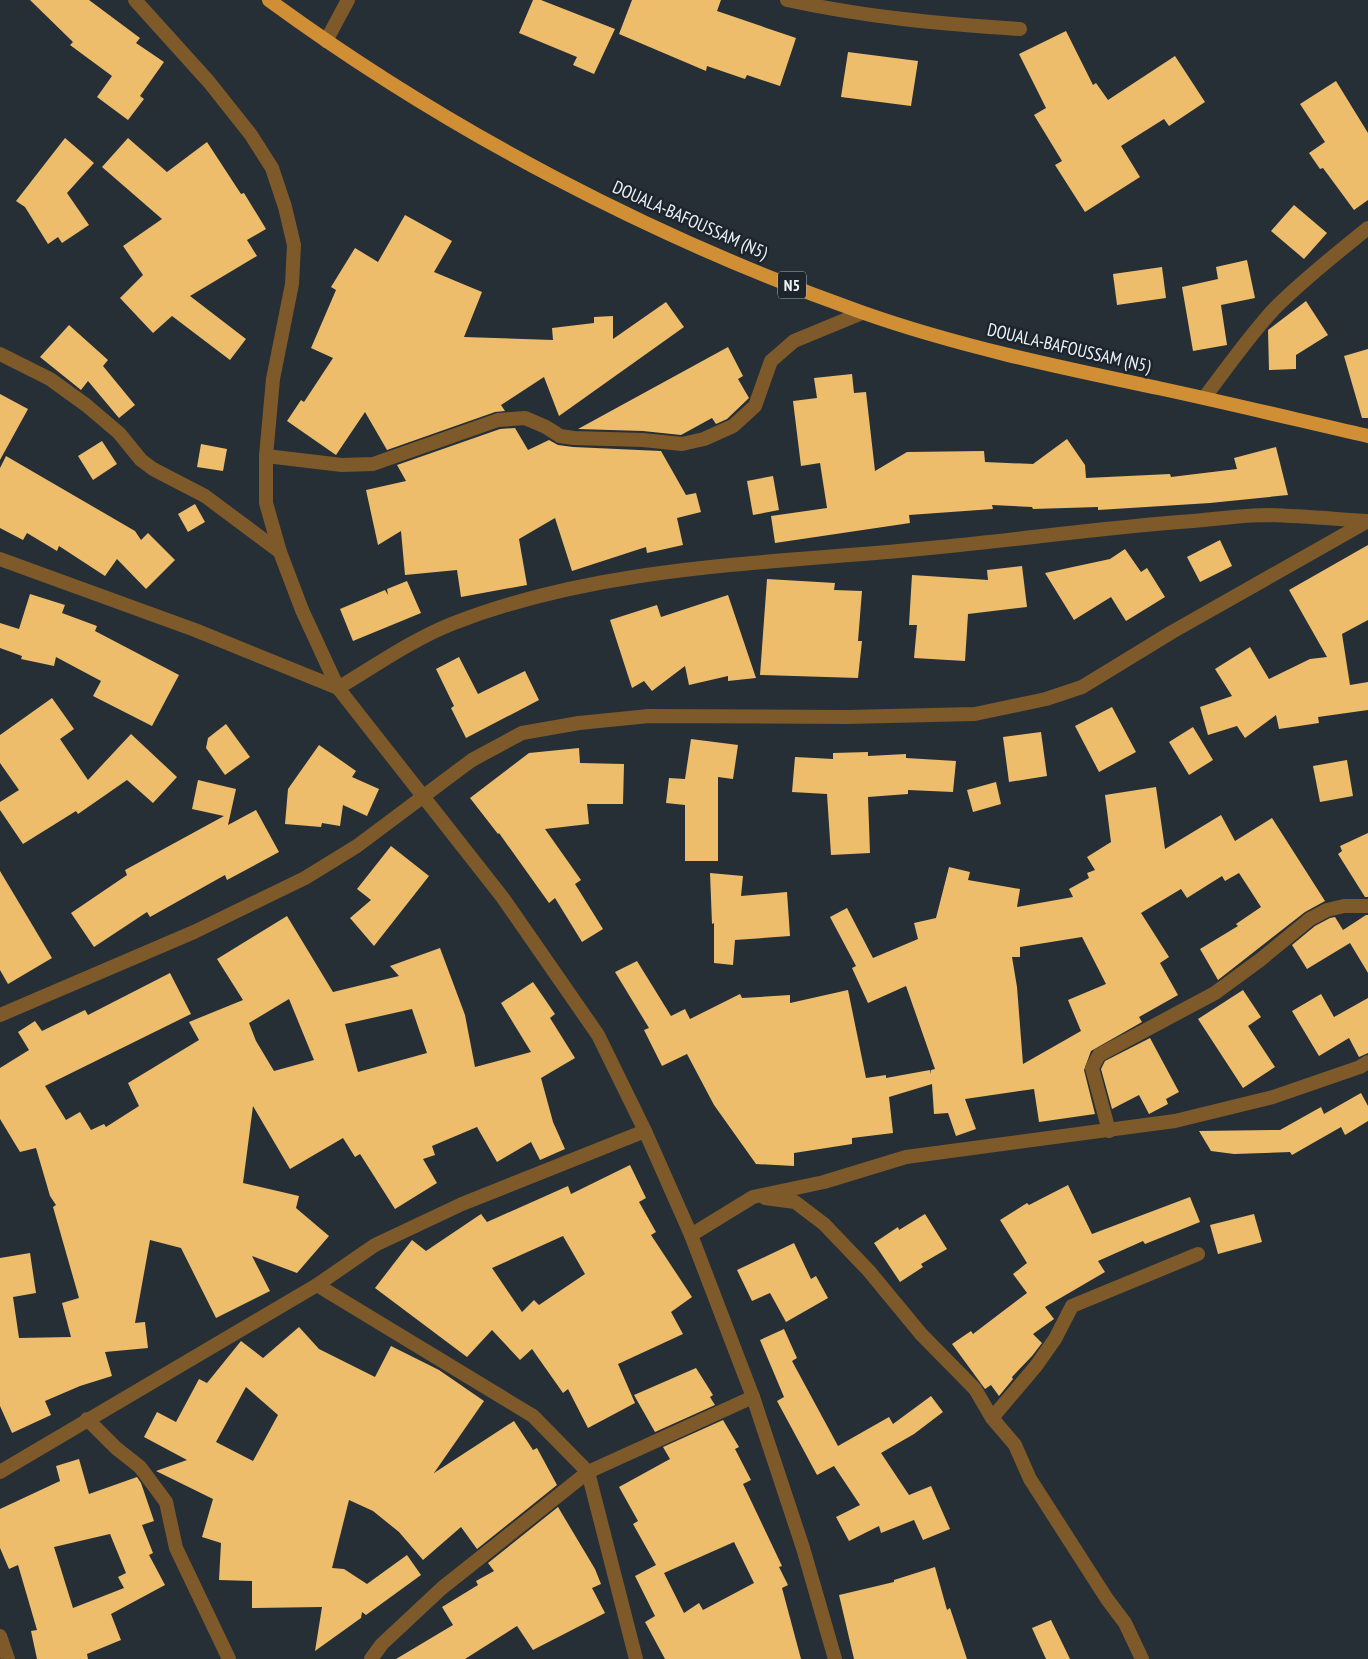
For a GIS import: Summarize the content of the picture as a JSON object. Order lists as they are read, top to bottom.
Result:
{
  "streets": {
    "highway": ["DOUALA-BAFOUSSAM (N5)", "N5"]
  }
}
